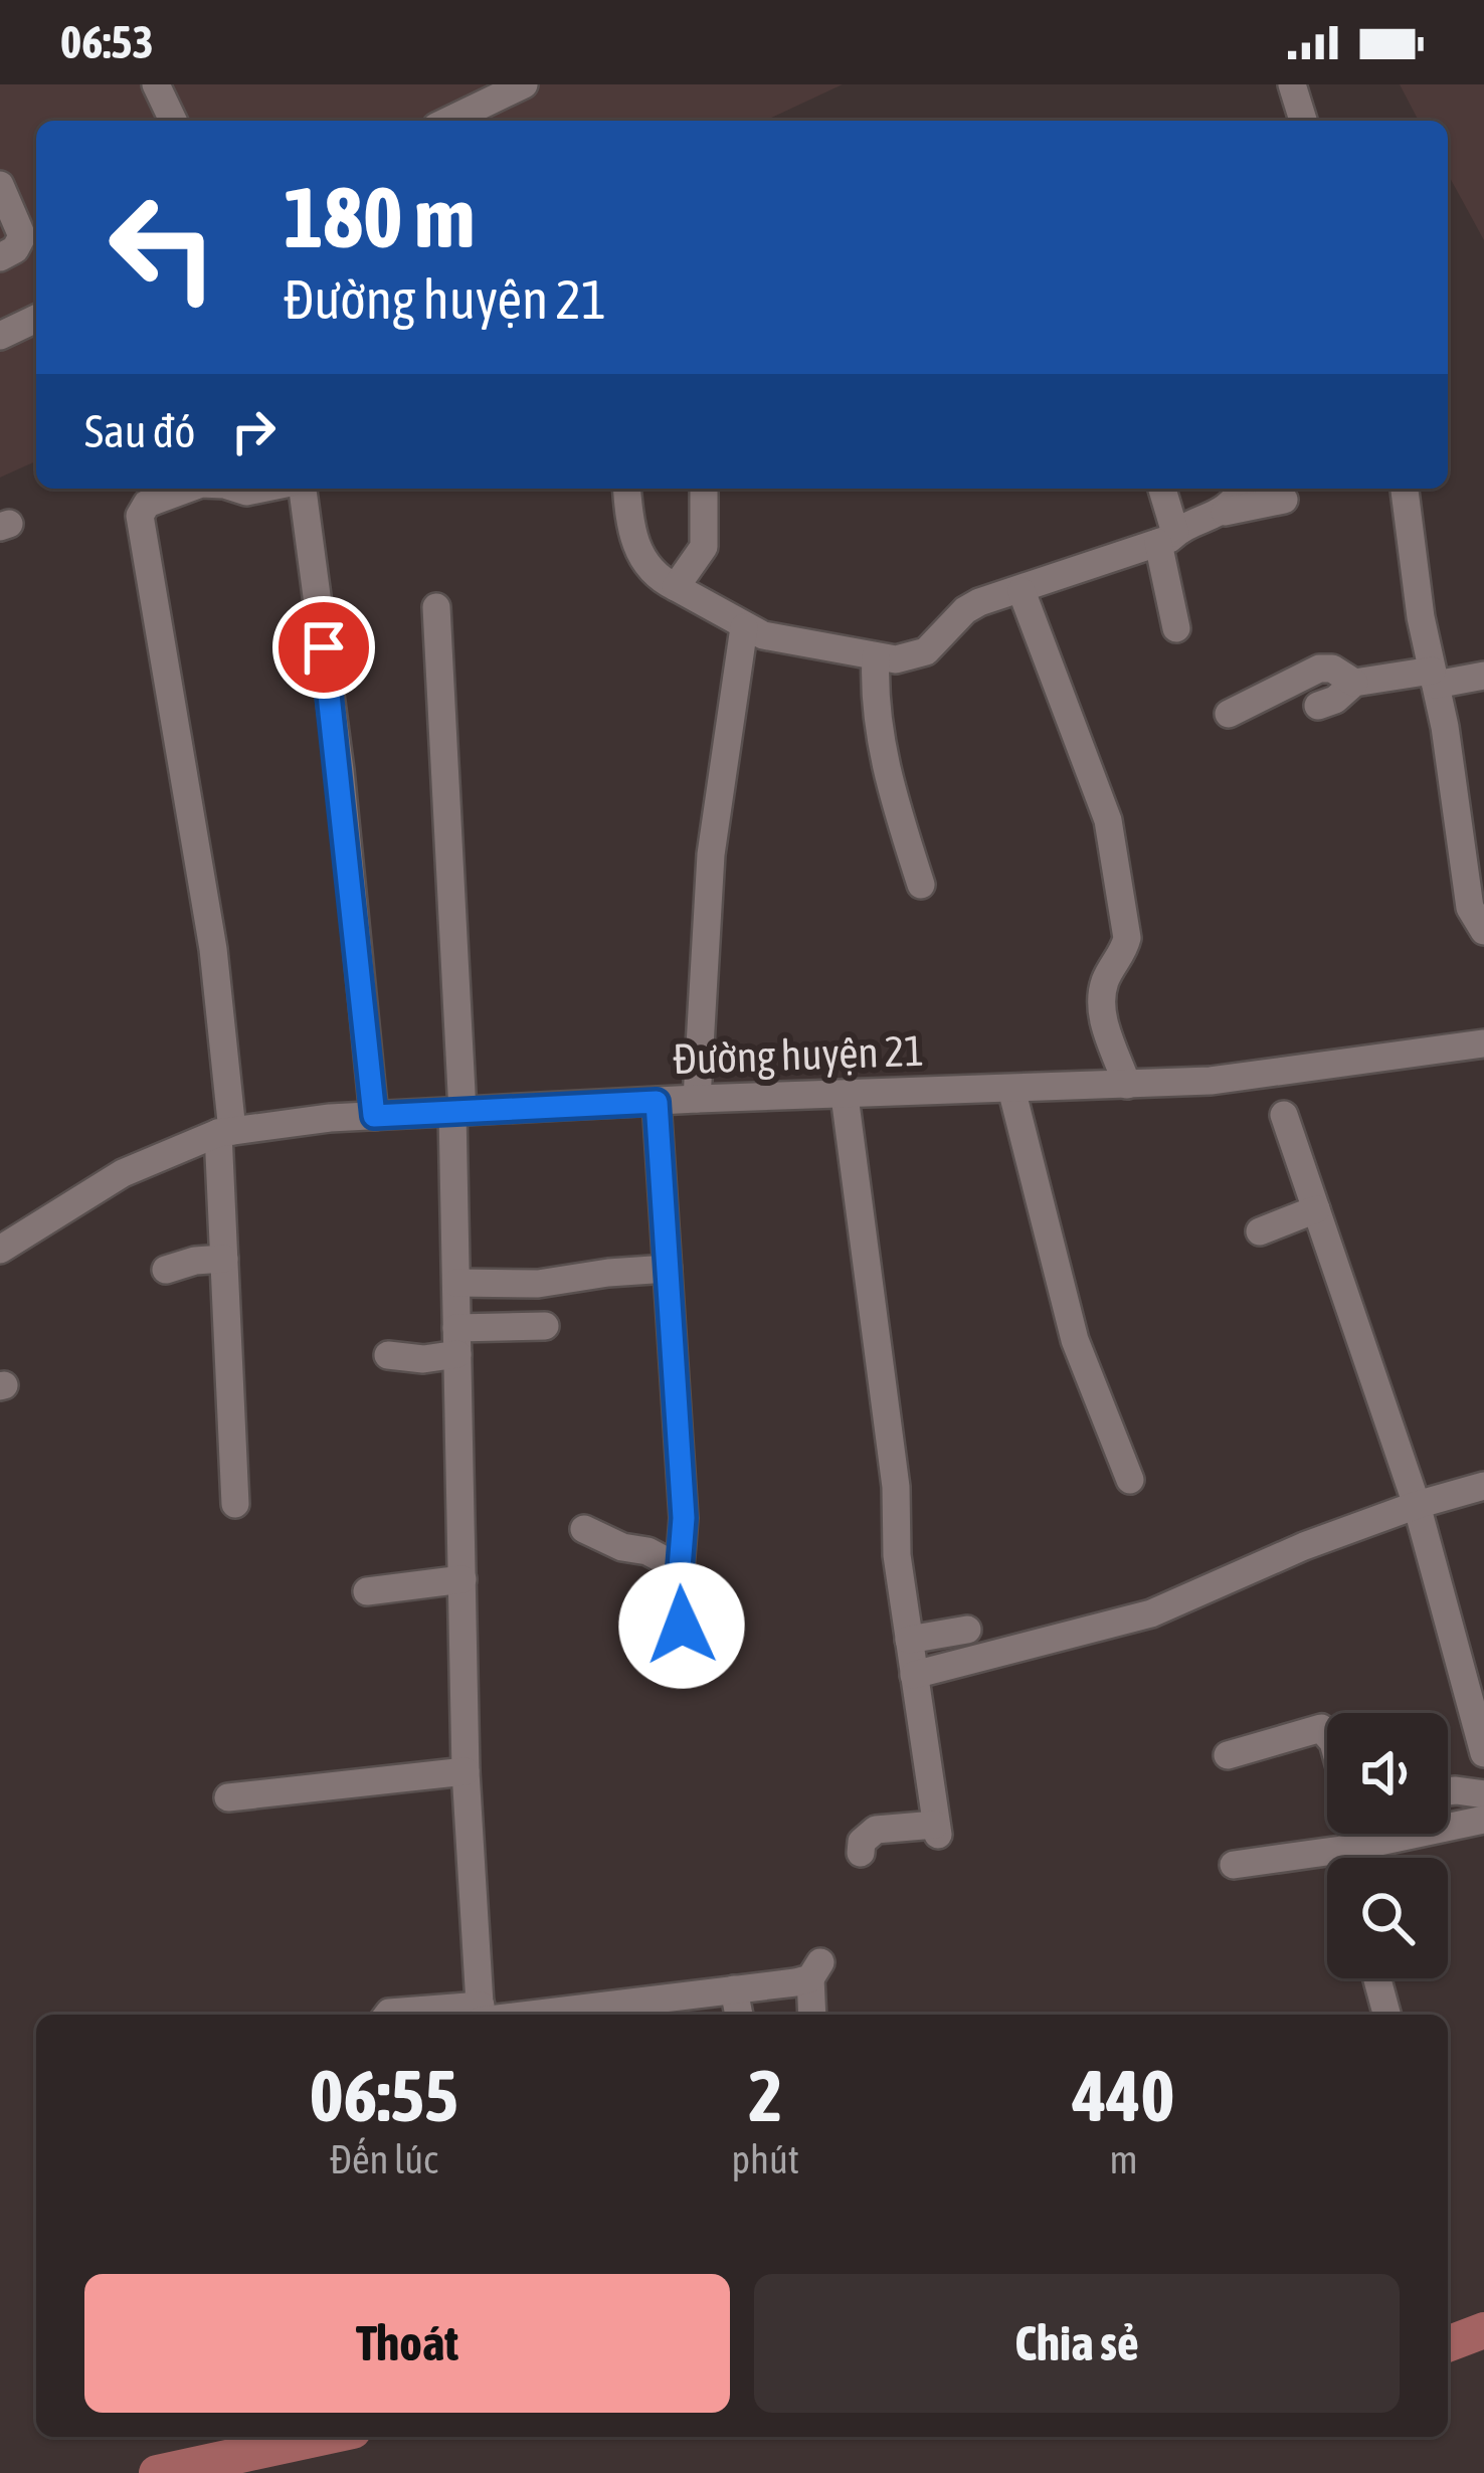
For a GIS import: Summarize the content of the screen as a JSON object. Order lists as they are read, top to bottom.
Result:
{
  "streets": {
    "street": ["Đường huyện 21"]
  },
  "page": {
    "status": "06:53",
    "turn": ["180 m", "Đường huyện 21"],
    "then": "Sau đó",
    "eta": [
      "06:55",
      "Đến lúc",
      "2",
      "phút",
      "440",
      "m"
    ],
    "buttons": ["Thoát", "Chia sẻ"]
  }
}
